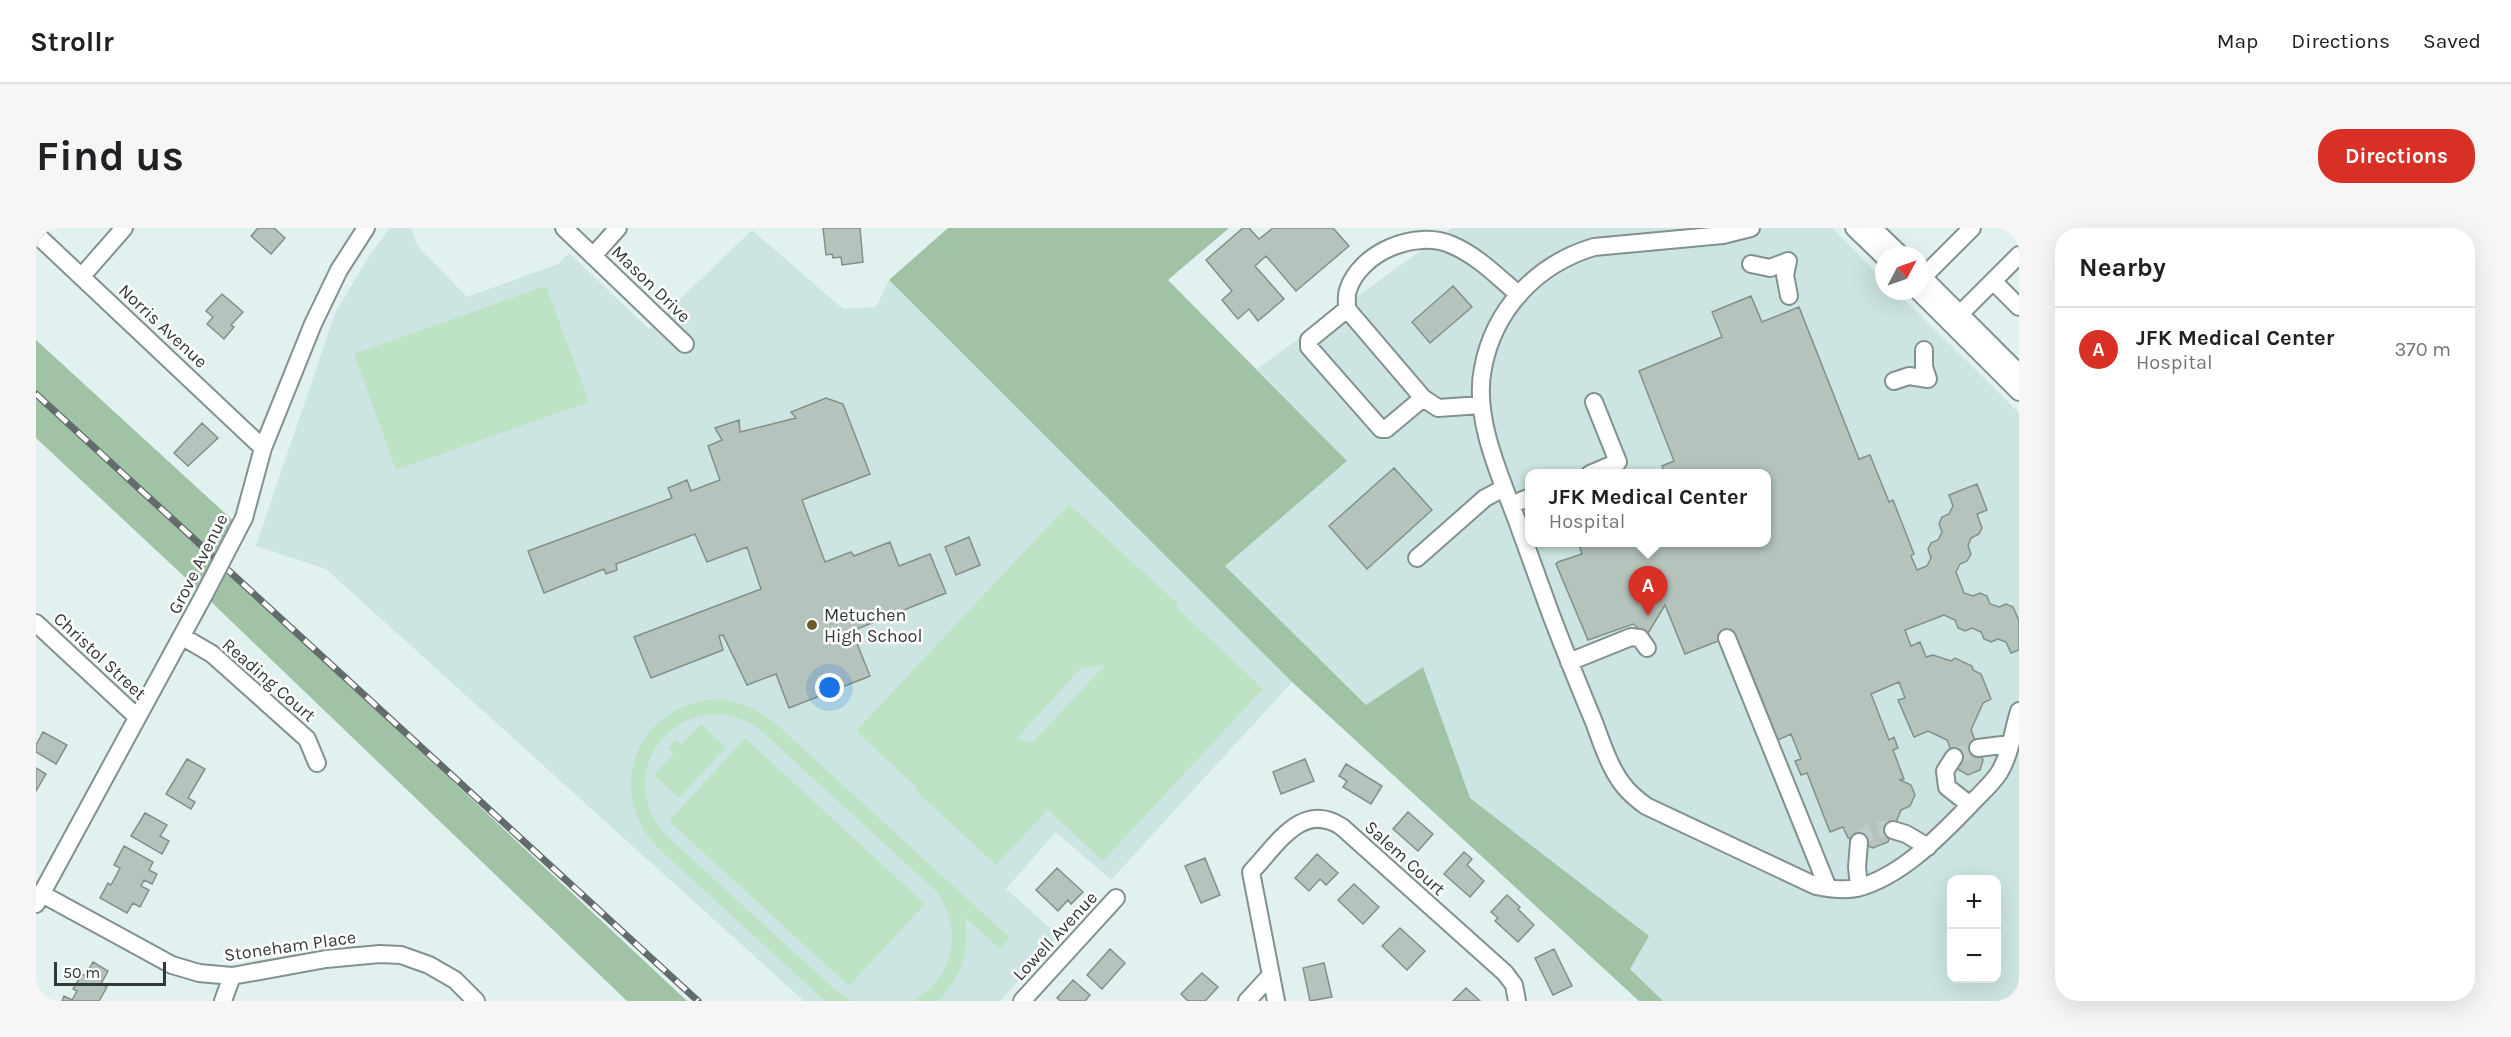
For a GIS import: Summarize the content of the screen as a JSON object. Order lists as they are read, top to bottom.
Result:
{
  "streets": {
    "street": [
      "Mason Drive",
      "Norris Avenue",
      "Grove Avenue",
      "Christol Street",
      "Reading Court",
      "Salem Court",
      "Lowell Avenue",
      "Stoneham Place"
    ]
  },
  "crossings": [
    ["Norris Avenue", "Grove Avenue"],
    ["Grove Avenue", "Christol Street"],
    ["Grove Avenue", "Reading Court"],
    ["Grove Avenue", "Stoneham Place"]
  ],
  "places": ["Metuchen High School"],
  "scale_bar": "50 m",
  "north": "top right",
  "page": {
    "header": "Strollr",
    "nav": ["Map", "Directions", "Saved"],
    "buttons": "Directions",
    "title": "Find us",
    "heading": "Nearby",
    "list": [
      {
        "mark": "A",
        "name": "JFK Medical Center",
        "note": "Hospital",
        "value": "370 m"
      }
    ],
    "popup": ["JFK Medical Center", "Hospital"],
    "pins": "A",
    "map_buttons": ["+", "−"],
    "scale": "50 m"
  }
}
